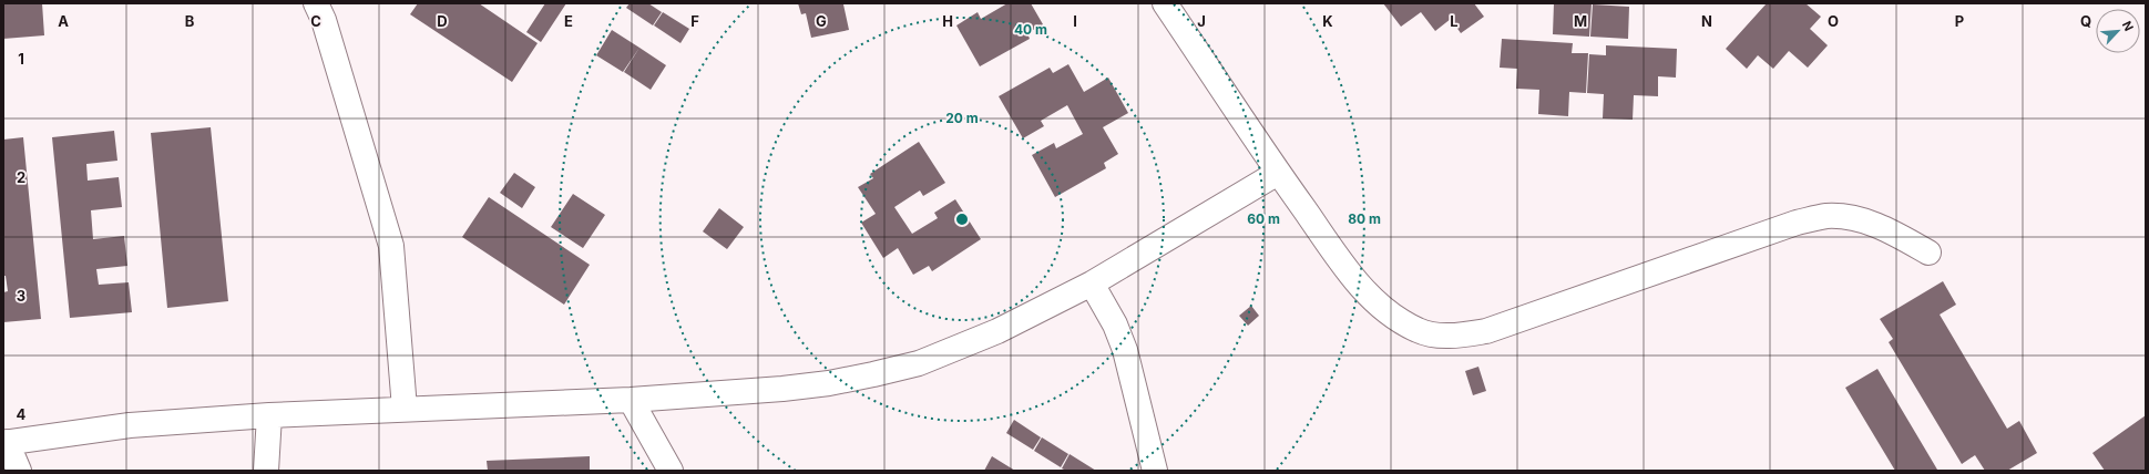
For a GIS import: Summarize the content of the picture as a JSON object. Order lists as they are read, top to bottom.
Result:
{
  "north": "top right",
  "grid": {
    "columns": [
      "A",
      "B",
      "C",
      "D",
      "E",
      "F",
      "G",
      "H",
      "I",
      "J",
      "K",
      "L",
      "M",
      "N",
      "O",
      "P",
      "Q"
    ],
    "rows": [
      "1",
      "2",
      "3",
      "4"
    ]
  },
  "rings": [
    "40 m",
    "20 m",
    "60 m",
    "80 m"
  ]
}
